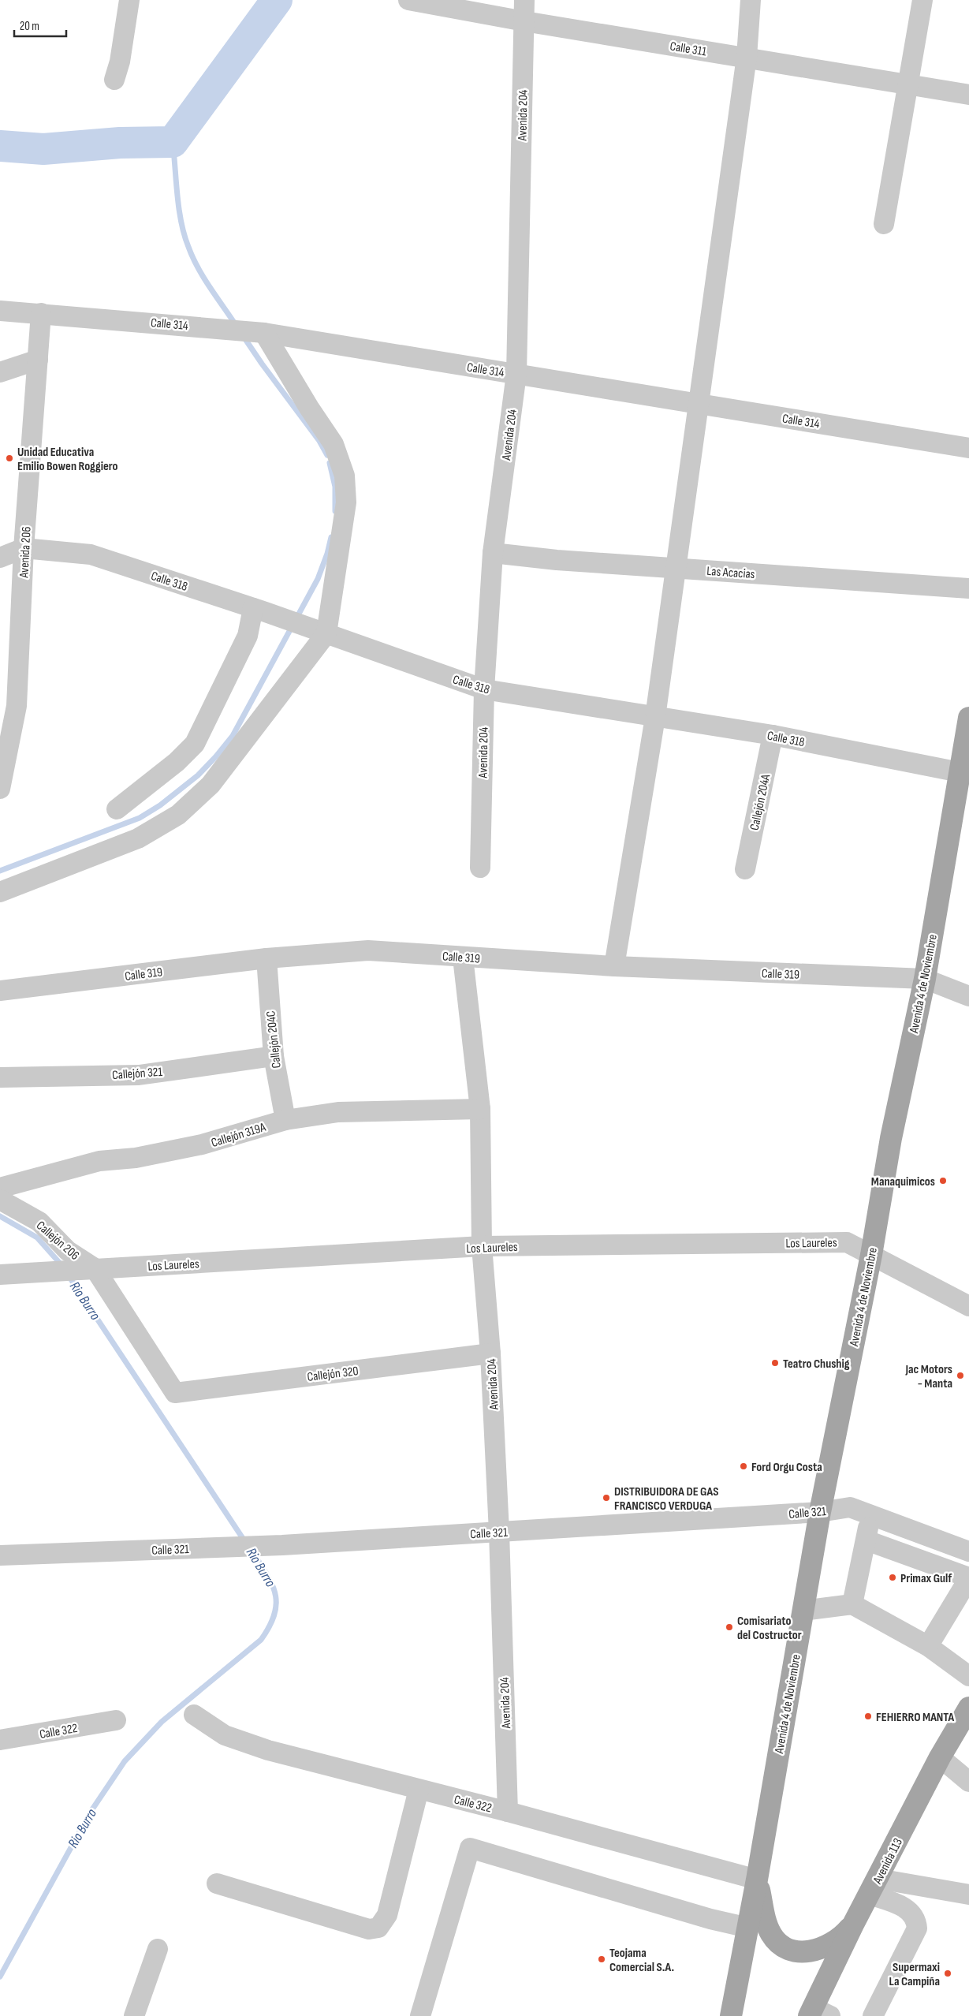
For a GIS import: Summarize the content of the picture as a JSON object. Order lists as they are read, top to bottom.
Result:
{
  "streets": {
    "main road": ["Avenida 4 de Noviembre", "Avenida 113"],
    "street": [
      "Calle 311",
      "Avenida 204",
      "Calle 314",
      "Avenida 206",
      "Las Acacias",
      "Calle 318",
      "Callejón 204A",
      "Calle 319",
      "Callejón 204C",
      "Callejón 321",
      "Callejón 319A",
      "Callejón 206",
      "Los Laureles",
      "Callejón 320",
      "Calle 321",
      "Calle 322"
    ]
  },
  "crossings": [
    ["Calle 311", "Avenida 204"],
    ["Avenida 204", "Calle 314"],
    ["Avenida 204", "Las Acacias"],
    ["Avenida 204", "Calle 318"],
    ["Avenida 204", "Calle 319"],
    ["Avenida 204", "Callejón 319A"],
    ["Avenida 204", "Los Laureles"],
    ["Avenida 204", "Callejón 320"],
    ["Avenida 204", "Calle 321"],
    ["Avenida 204", "Calle 322"],
    ["Calle 314", "Avenida 206"],
    ["Avenida 206", "Calle 318"],
    ["Calle 318", "Callejón 204A"],
    ["Calle 318", "Avenida 4 de Noviembre"],
    ["Calle 319", "Avenida 4 de Noviembre"],
    ["Calle 319", "Callejón 204C"],
    ["Avenida 4 de Noviembre", "Los Laureles"],
    ["Avenida 4 de Noviembre", "Calle 321"],
    ["Avenida 4 de Noviembre", "Calle 322"],
    ["Callejón 204C", "Callejón 321"],
    ["Callejón 204C", "Callejón 319A"],
    ["Callejón 206", "Los Laureles"],
    ["Callejón 206", "Callejón 320"],
    ["Los Laureles", "Callejón 320"]
  ],
  "water": ["Rio Burro"],
  "places": [
    "Unidad Educativa Emilio Bowen Roggiero",
    "Manaquimicos",
    "Teatro Chushig",
    "Jac Motors - Manta",
    "Ford Orgu Costa",
    "DISTRIBUIDORA DE GAS FRANCISCO VERDUGA",
    "Primax Gulf",
    "Comisariato del Costructor",
    "FEHIERRO MANTA",
    "Teojama Comercial S.A.",
    "Supermaxi La Campiña"
  ],
  "scale_bar": "20 m"
}
